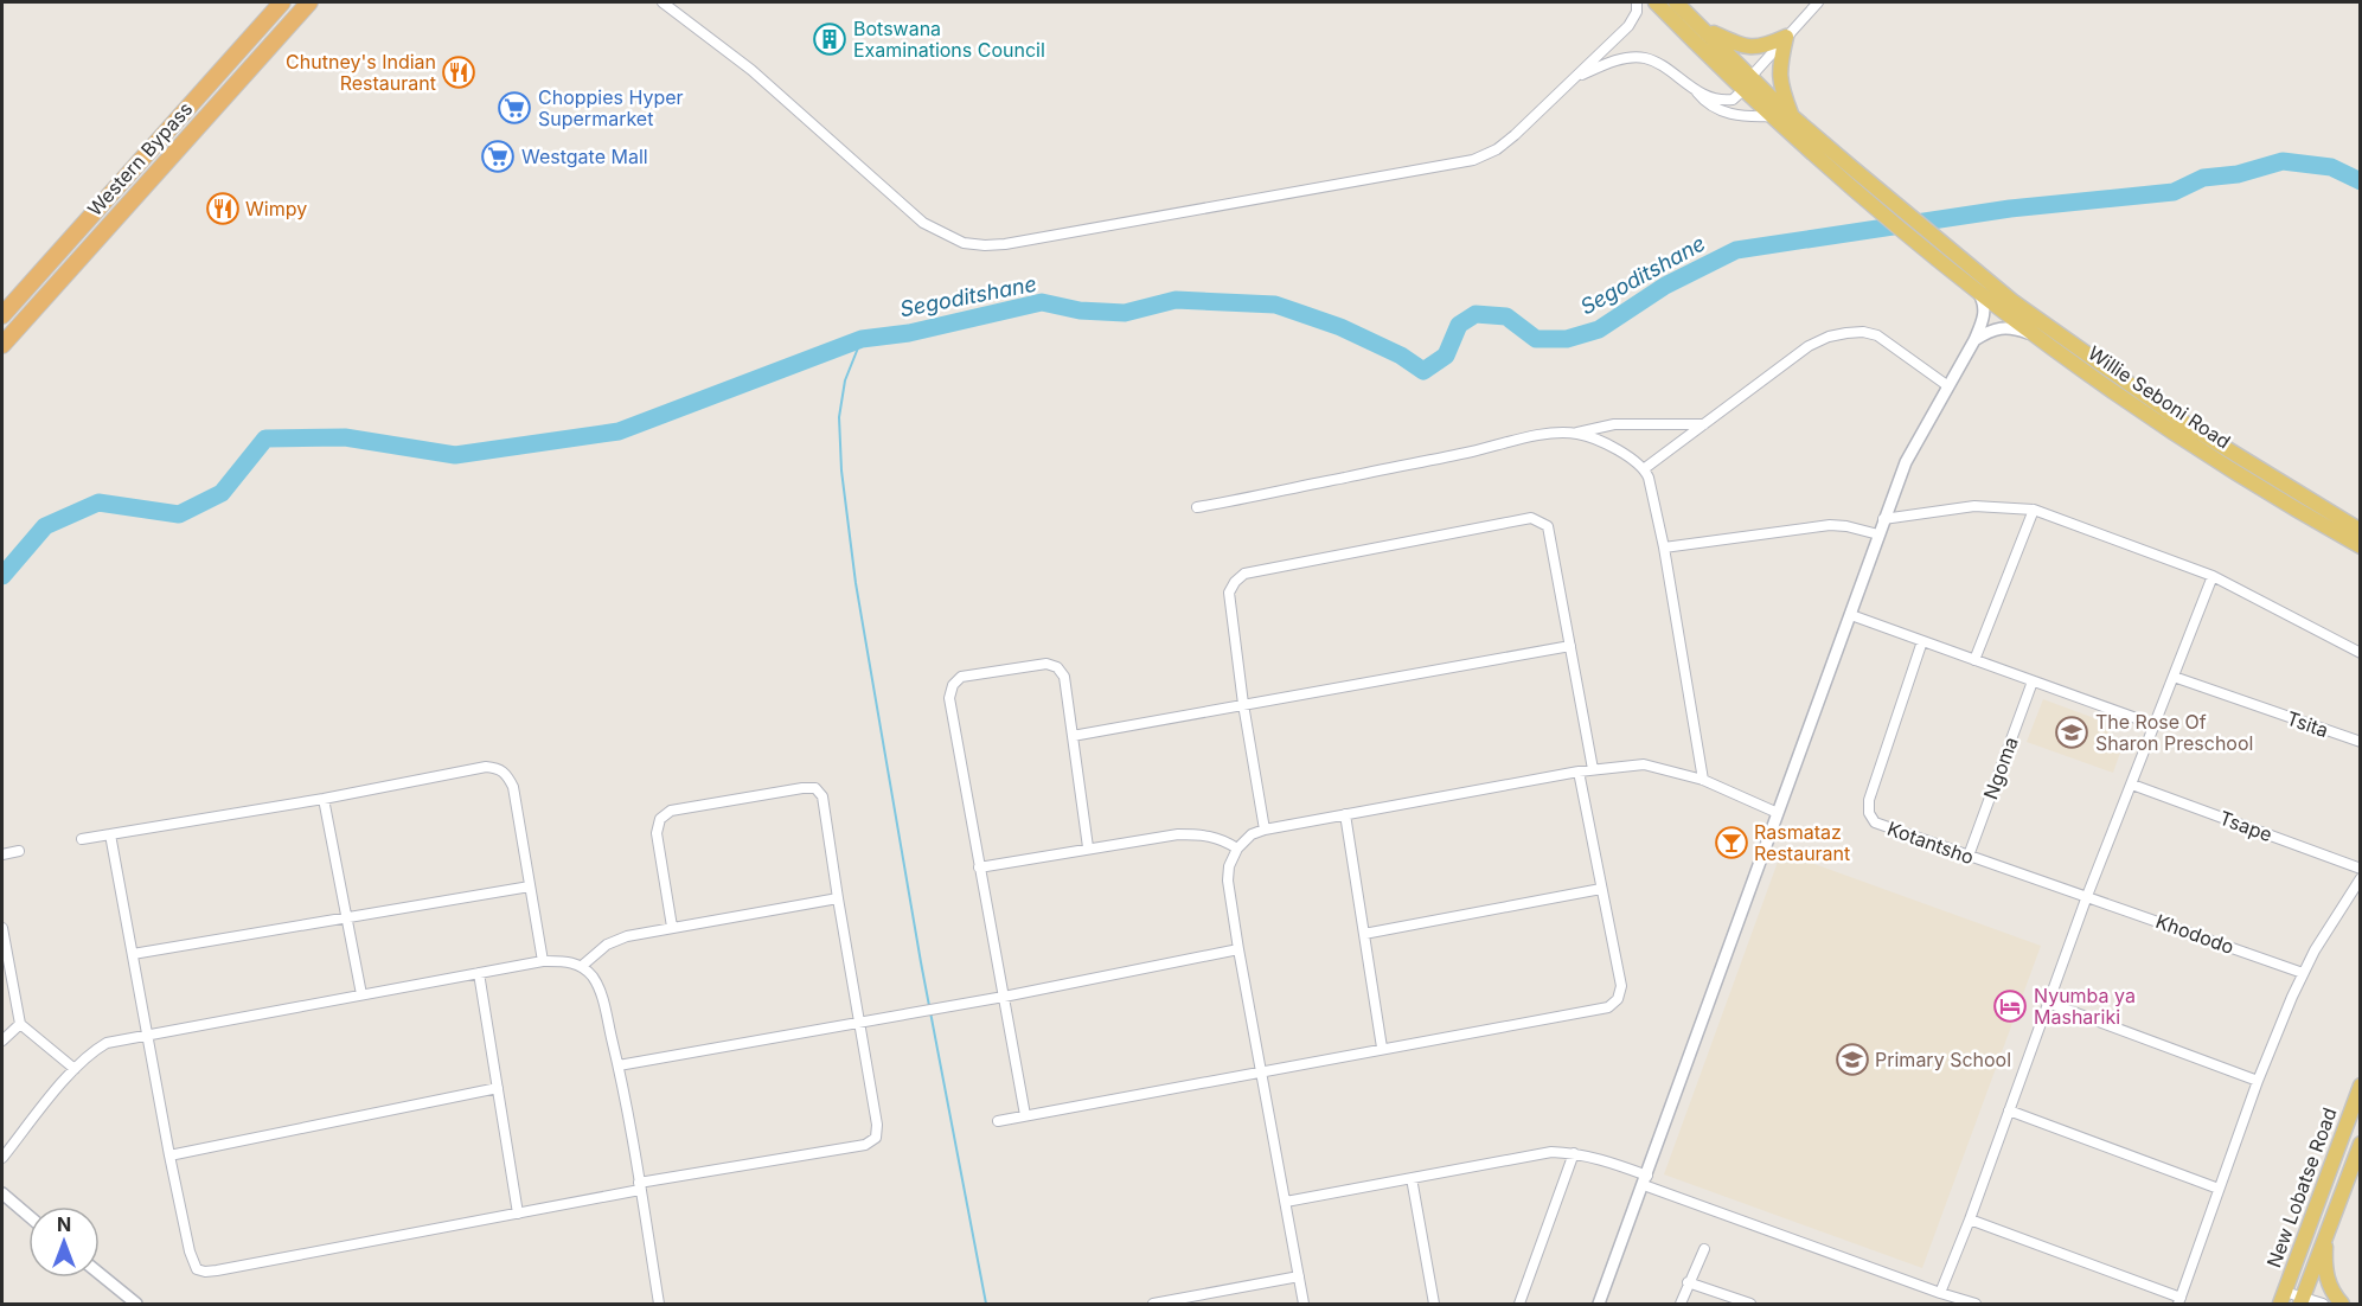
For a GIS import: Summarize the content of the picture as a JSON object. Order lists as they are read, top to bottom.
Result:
{
  "streets": {
    "highway": ["Western Bypass"],
    "main road": ["Willie Seboni Road", "New Lobatse Road"],
    "street": [
      "Tsita",
      "Ngoma",
      "Tsape",
      "Kotantsho",
      "Khododo"
    ]
  },
  "crossings": [
    ["Ngoma", "Kotantsho"],
    ["Kotantsho", "Khododo"]
  ],
  "water": ["Segoditshane"],
  "places": {
    "building": ["Botswana Examinations Council"],
    "restaurant": ["Chutney's Indian Restaurant", "Wimpy"],
    "supermarket": ["Choppies Hyper Supermarket", "Westgate Mall"],
    "school or university": ["The Rose Of Sharon Preschool", "Primary School"],
    "bar": ["Rasmataz Restaurant"],
    "hotel": ["Nyumba ya Mashariki"]
  },
  "north": "top"
}
